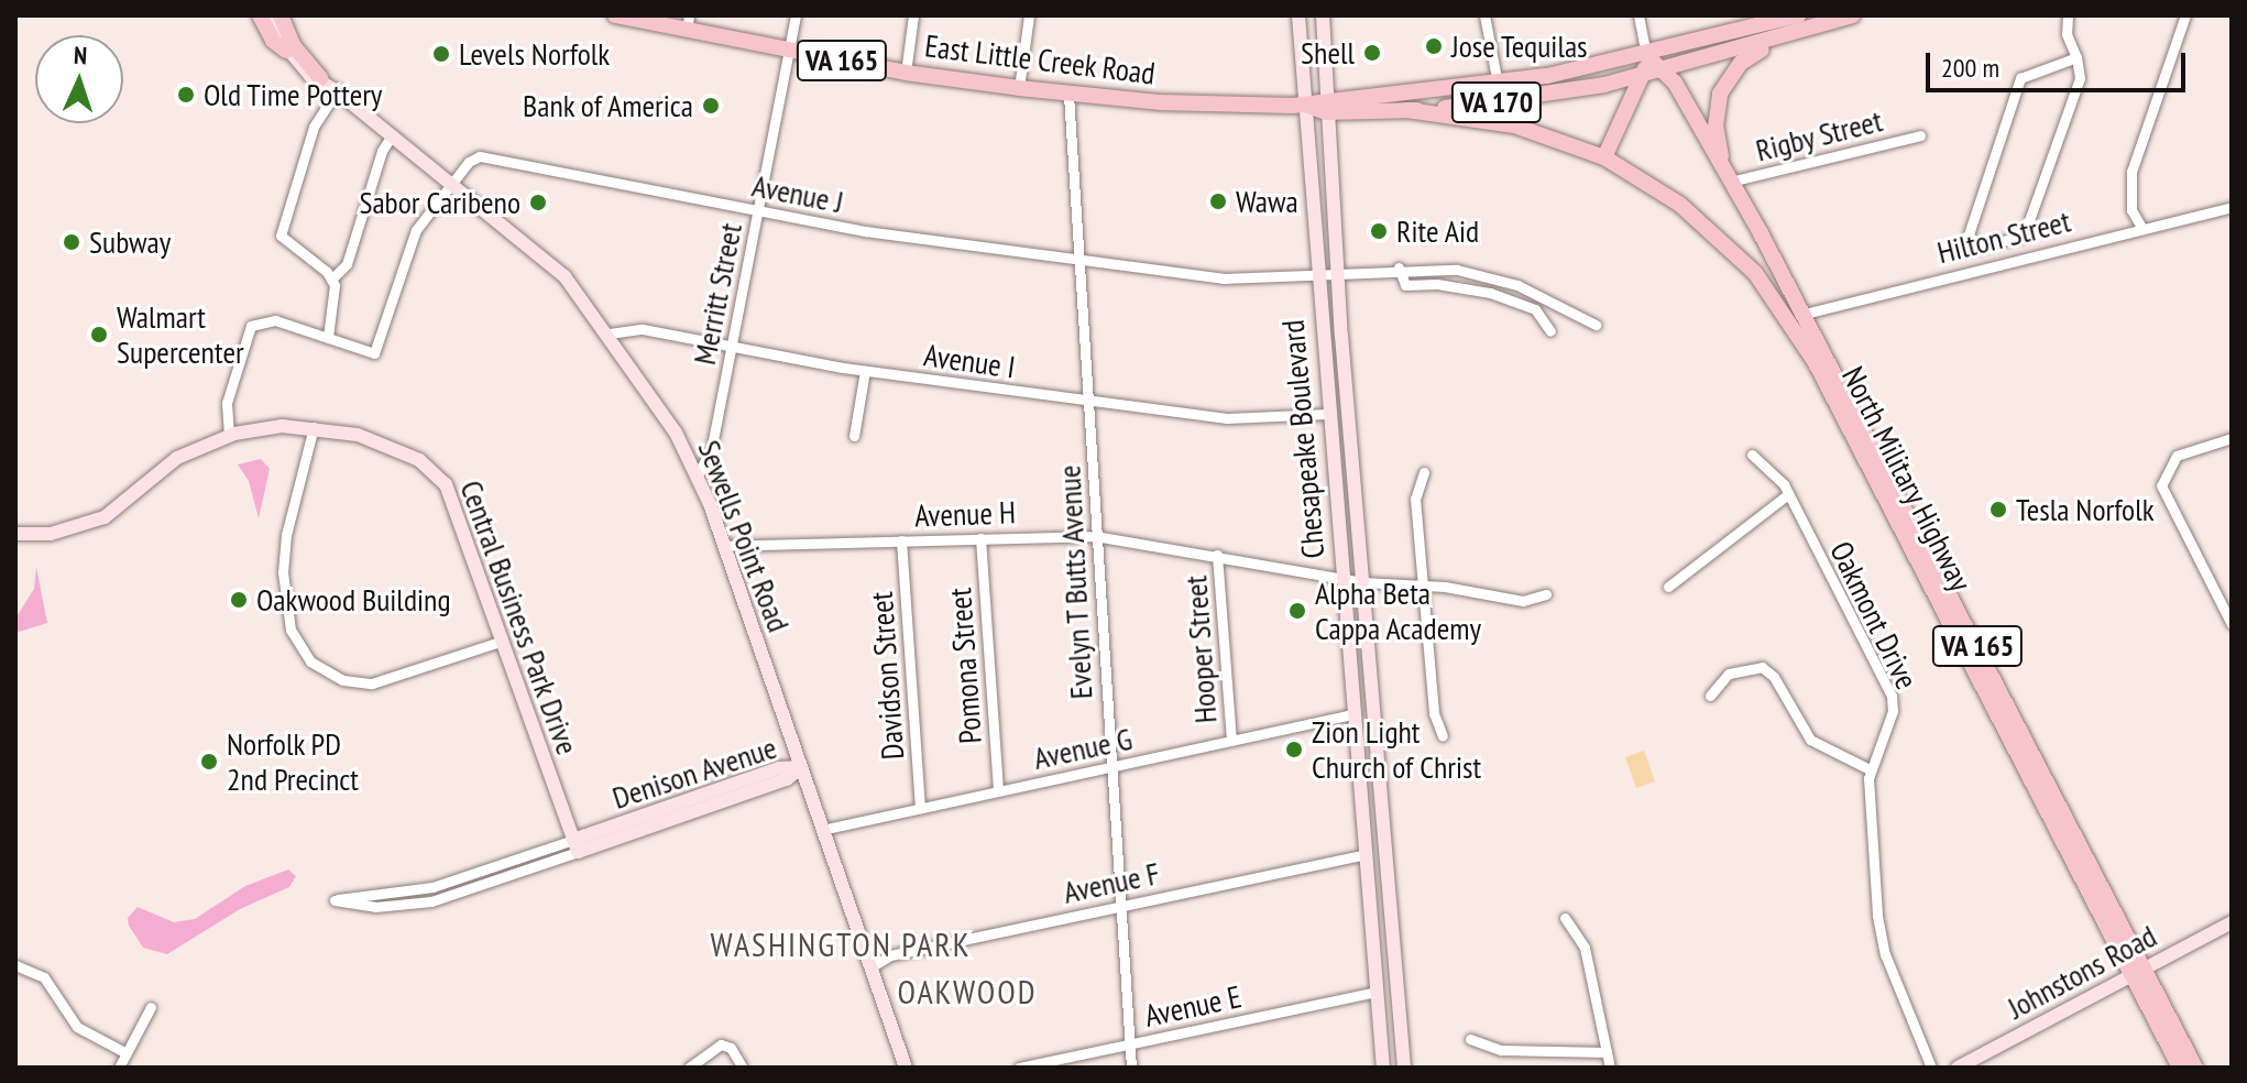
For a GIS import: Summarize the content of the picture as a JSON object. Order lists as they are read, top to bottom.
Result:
{
  "streets": {
    "main road": [
      "East Little Creek Road",
      "VA 165",
      "VA 170",
      "Chesapeake Boulevard",
      "North Military Highway",
      "Sewells Point Road",
      "Central Business Park Drive",
      "Denison Avenue",
      "Johnstons Road"
    ],
    "street": [
      "Rigby Street",
      "Avenue J",
      "Hilton Street",
      "Merritt Street",
      "Avenue I",
      "Avenue H",
      "Evelyn T Butts Avenue",
      "Oakmont Drive",
      "Hooper Street",
      "Pomona Street",
      "Davidson Street",
      "Avenue G",
      "Avenue F",
      "Avenue E"
    ]
  },
  "crossings": [
    ["East Little Creek Road", "Merritt Street"],
    ["East Little Creek Road", "Chesapeake Boulevard"],
    ["East Little Creek Road", "North Military Highway"],
    ["East Little Creek Road", "Evelyn T Butts Avenue"],
    ["Rigby Street", "North Military Highway"],
    ["Avenue J", "Merritt Street"],
    ["Avenue J", "Chesapeake Boulevard"],
    ["Avenue J", "Sewells Point Road"],
    ["Avenue J", "Evelyn T Butts Avenue"],
    ["Hilton Street", "North Military Highway"],
    ["Merritt Street", "Avenue I"],
    ["Merritt Street", "Sewells Point Road"],
    ["Avenue I", "Chesapeake Boulevard"],
    ["Avenue I", "Sewells Point Road"],
    ["Avenue I", "Evelyn T Butts Avenue"],
    ["Chesapeake Boulevard", "Avenue H"],
    ["Chesapeake Boulevard", "Avenue G"],
    ["Chesapeake Boulevard", "Avenue F"],
    ["Chesapeake Boulevard", "Avenue E"],
    ["North Military Highway", "Johnstons Road"],
    ["Avenue H", "Sewells Point Road"],
    ["Avenue H", "Evelyn T Butts Avenue"],
    ["Avenue H", "Hooper Street"],
    ["Avenue H", "Pomona Street"],
    ["Avenue H", "Davidson Street"],
    ["Sewells Point Road", "Avenue G"],
    ["Sewells Point Road", "Denison Avenue"],
    ["Sewells Point Road", "Avenue F"],
    ["Evelyn T Butts Avenue", "Avenue G"],
    ["Evelyn T Butts Avenue", "Avenue F"],
    ["Evelyn T Butts Avenue", "Avenue E"],
    ["Central Business Park Drive", "Denison Avenue"],
    ["Hooper Street", "Avenue G"],
    ["Pomona Street", "Avenue G"],
    ["Davidson Street", "Avenue G"]
  ],
  "districts": ["WASHINGTON PARK", "OAKWOOD"],
  "places": [
    "Jose Tequilas",
    "Shell",
    "Levels Norfolk",
    "Old Time Pottery",
    "Bank of America",
    "Wawa",
    "Sabor Caribeno",
    "Rite Aid",
    "Subway",
    "Walmart Supercenter",
    "Tesla Norfolk",
    "Oakwood Building",
    "Alpha Beta Cappa Academy",
    "Zion Light Church of Christ",
    "Norfolk PD 2nd Precinct"
  ],
  "scale_bar": "200 m",
  "north": "top"
}
